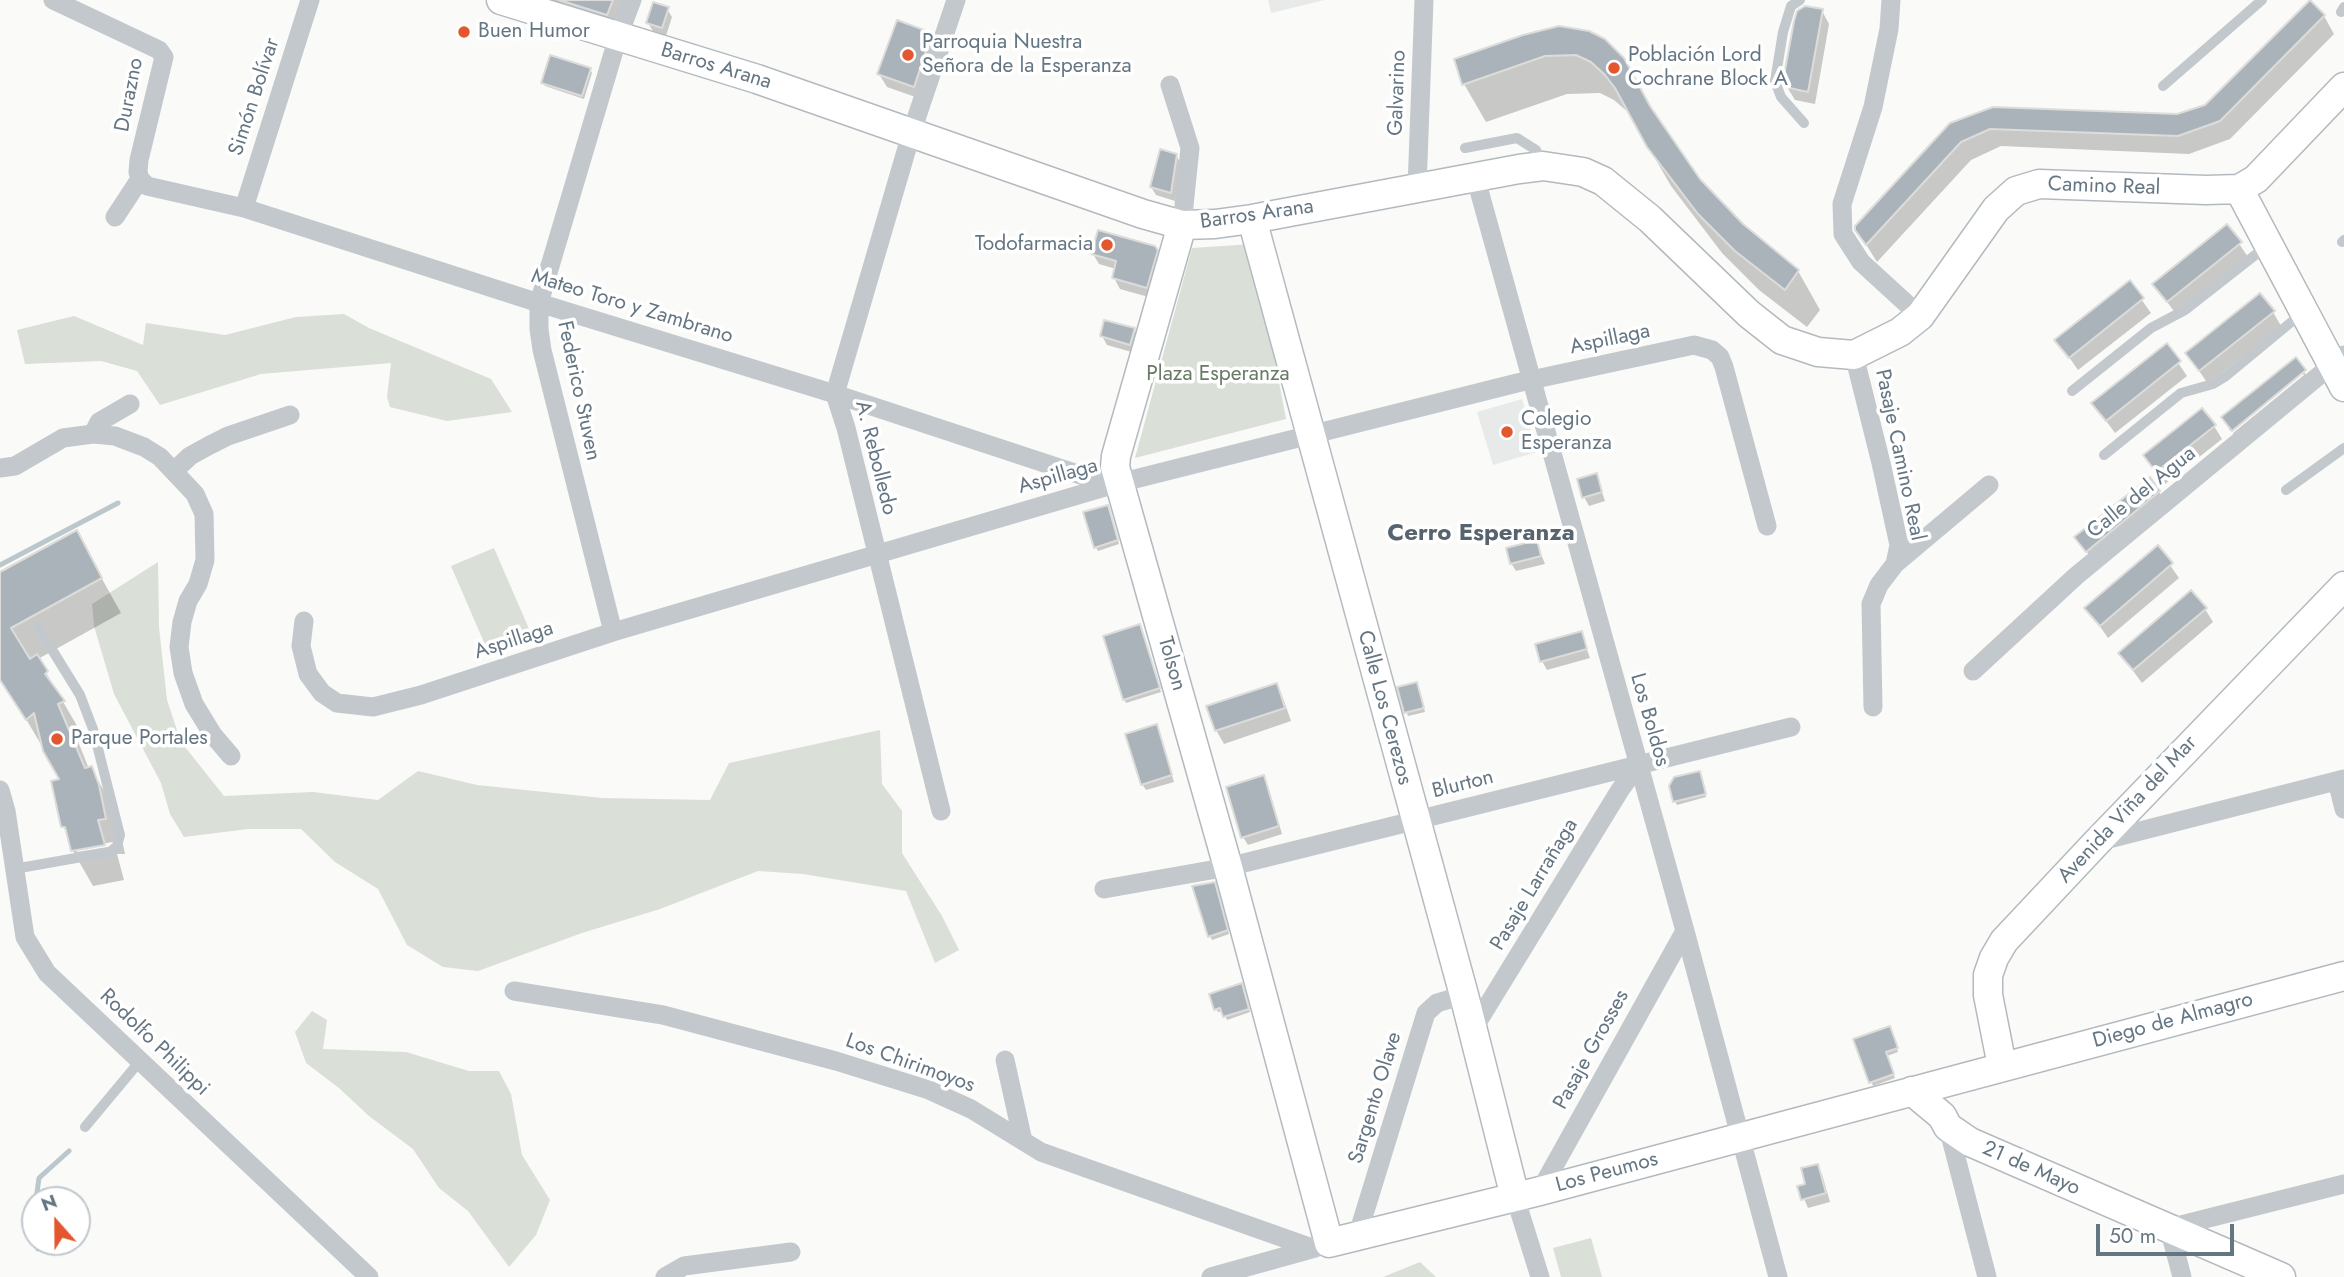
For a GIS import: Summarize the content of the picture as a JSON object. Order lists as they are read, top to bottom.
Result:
{
  "streets": {
    "street": [
      "Barros Arana",
      "Galvarino",
      "Durazno",
      "Simón Bolívar",
      "Camino Real",
      "Mateo Toro y Zambrano",
      "Aspillaga",
      "Federico Stuven",
      "Pasaje Camino Real",
      "A. Rebolledo",
      "Calle del Agua",
      "Tolson",
      "Calle Los Cerezos",
      "Los Boldos",
      "Blurton",
      "Avenida Viña del Mar",
      "Pasaje Larrañaga",
      "Diego de Almagro",
      "Rodolfo Philippi",
      "Pasaje Grosses",
      "Los Chirimoyos",
      "Sargento Olave",
      "21 de Mayo",
      "Los Peumos"
    ]
  },
  "crossings": [
    ["Barros Arana", "Galvarino"],
    ["Barros Arana", "Camino Real"],
    ["Barros Arana", "Federico Stuven"],
    ["Barros Arana", "Pasaje Camino Real"],
    ["Barros Arana", "A. Rebolledo"],
    ["Barros Arana", "Tolson"],
    ["Barros Arana", "Calle Los Cerezos"],
    ["Barros Arana", "Los Boldos"],
    ["Durazno", "Mateo Toro y Zambrano"],
    ["Simón Bolívar", "Mateo Toro y Zambrano"],
    ["Camino Real", "Pasaje Camino Real"],
    ["Mateo Toro y Zambrano", "Aspillaga"],
    ["Mateo Toro y Zambrano", "Federico Stuven"],
    ["Mateo Toro y Zambrano", "A. Rebolledo"],
    ["Mateo Toro y Zambrano", "Tolson"],
    ["Aspillaga", "Federico Stuven"],
    ["Aspillaga", "A. Rebolledo"],
    ["Aspillaga", "Tolson"],
    ["Aspillaga", "Calle Los Cerezos"],
    ["Aspillaga", "Los Boldos"],
    ["Tolson", "Blurton"],
    ["Tolson", "Los Chirimoyos"],
    ["Tolson", "Los Peumos"],
    ["Calle Los Cerezos", "Blurton"],
    ["Calle Los Cerezos", "Pasaje Larrañaga"],
    ["Calle Los Cerezos", "Pasaje Grosses"],
    ["Calle Los Cerezos", "Sargento Olave"],
    ["Calle Los Cerezos", "Los Peumos"],
    ["Los Boldos", "Blurton"],
    ["Los Boldos", "Pasaje Larrañaga"],
    ["Los Boldos", "Pasaje Grosses"],
    ["Los Boldos", "Los Peumos"],
    ["Blurton", "Pasaje Larrañaga"],
    ["Avenida Viña del Mar", "Diego de Almagro"],
    ["Avenida Viña del Mar", "Los Peumos"],
    ["Diego de Almagro", "Los Peumos"],
    ["Pasaje Grosses", "Los Peumos"],
    ["Los Chirimoyos", "Los Peumos"],
    ["Sargento Olave", "Los Peumos"],
    ["21 de Mayo", "Los Peumos"]
  ],
  "districts": ["Cerro Esperanza"],
  "parks": ["Plaza Esperanza"],
  "places": [
    "Buen Humor",
    "Parroquia Nuestra Señora de la Esperanza",
    "Población Lord Cochrane Block A",
    "Todofarmacia",
    "Colegio Esperanza",
    "Parque Portales"
  ],
  "scale_bar": "50 m",
  "north": "top"
}
